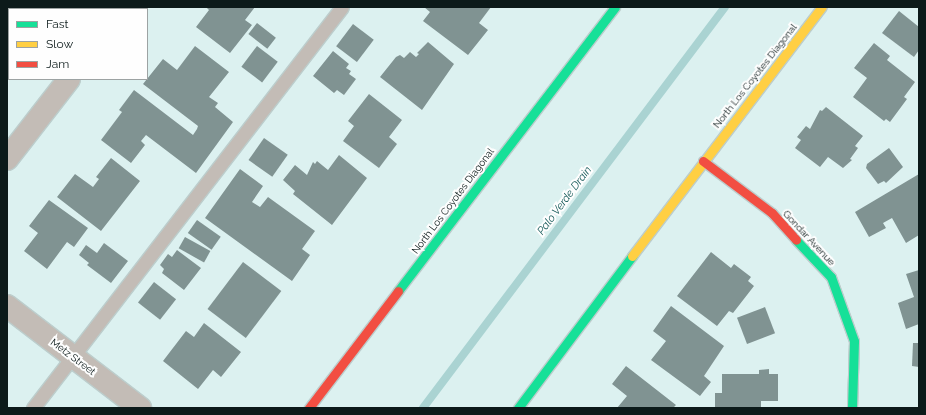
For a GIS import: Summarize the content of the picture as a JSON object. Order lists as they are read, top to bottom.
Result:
{
  "streets": {
    "street": ["North Los Coyotes Diagonal", "Gondar Avenue", "Metz Street"]
  },
  "crossings": [
    ["North Los Coyotes Diagonal", "Gondar Avenue"]
  ],
  "water": ["Palo Verde Drain"],
  "legend": ["Fast", "Slow", "Jam"]
}
